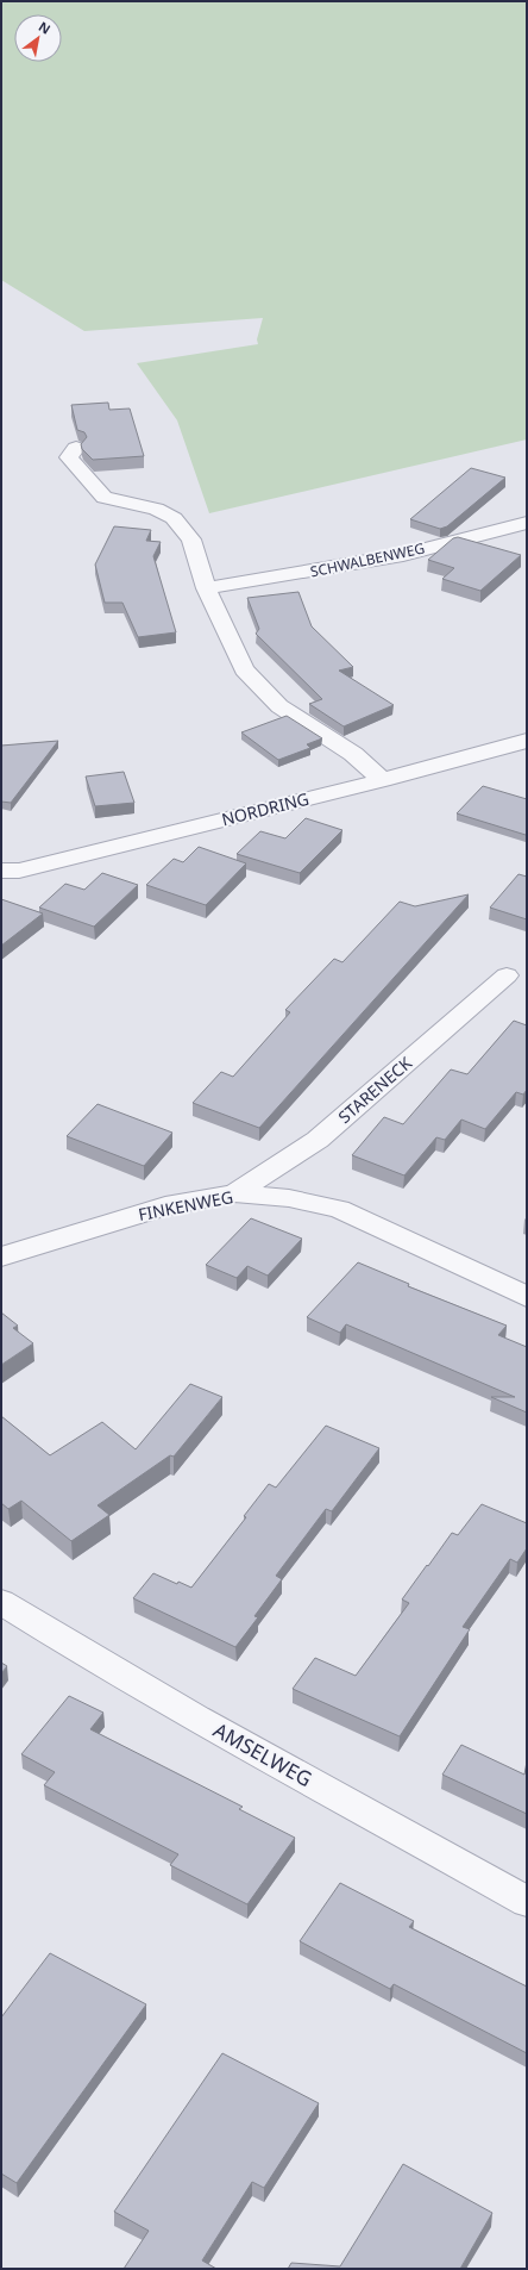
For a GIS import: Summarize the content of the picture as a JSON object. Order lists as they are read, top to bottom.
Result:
{
  "streets": {
    "street": [
      "SCHWALBENWEG",
      "NORDRING",
      "STARENECK",
      "FINKENWEG",
      "AMSELWEG"
    ]
  },
  "crossings": [
    ["STARENECK", "FINKENWEG"]
  ],
  "north": "top right"
}
